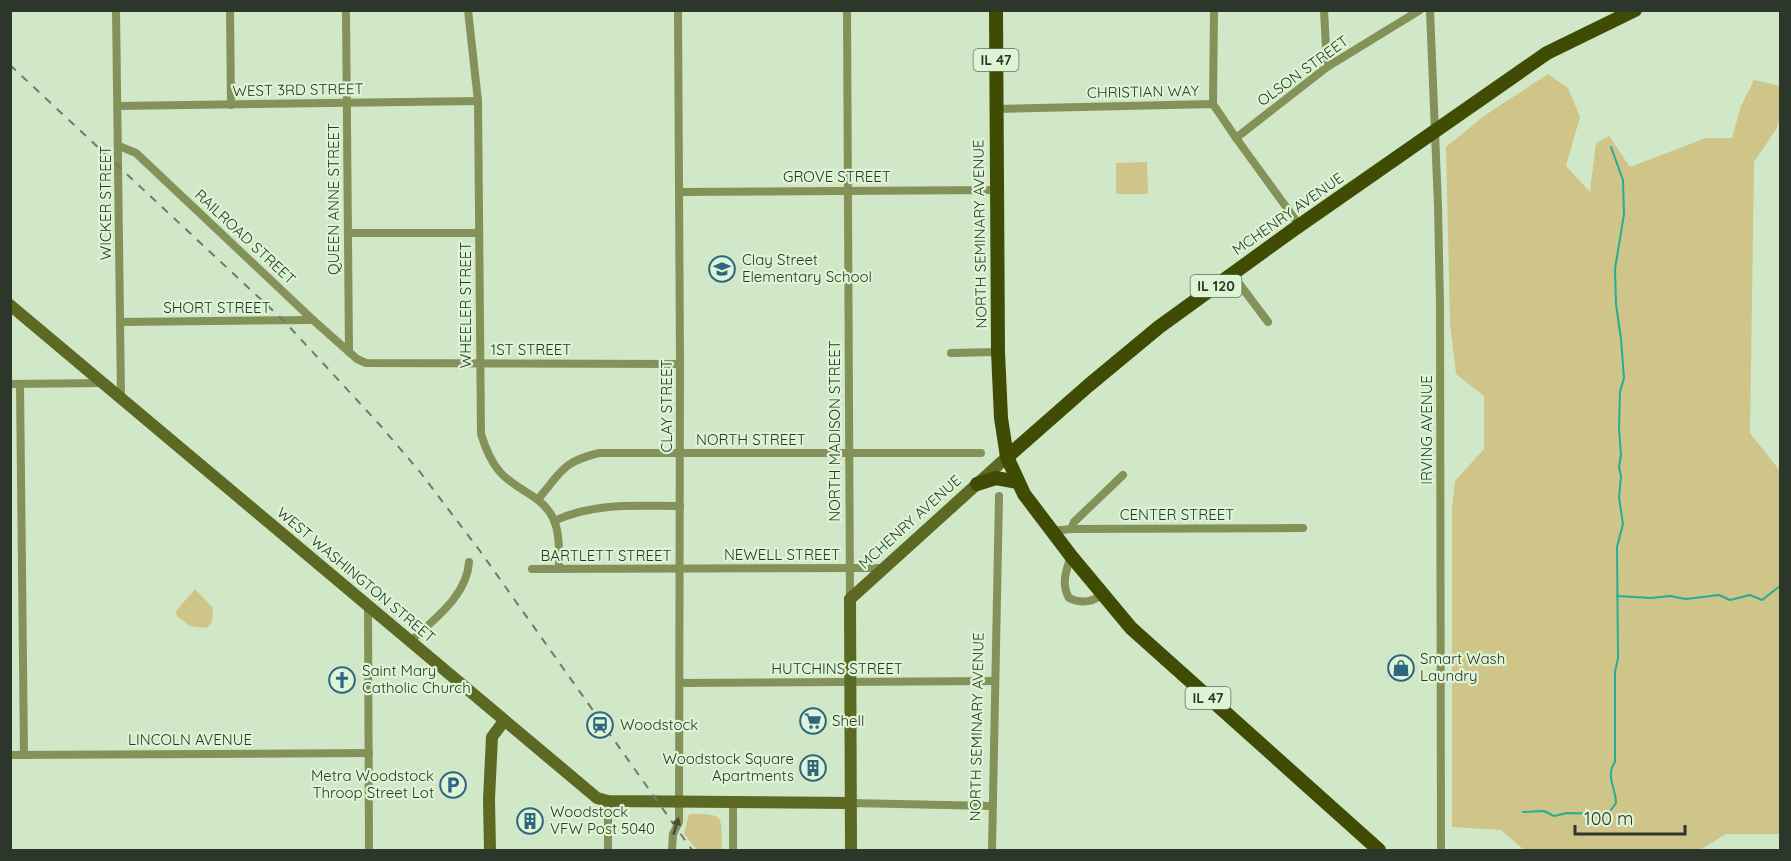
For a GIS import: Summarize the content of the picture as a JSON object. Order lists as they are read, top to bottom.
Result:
{
  "streets": {
    "main road": [
      "IL 47",
      "MCHENRY AVENUE",
      "NORTH SEMINARY AVENUE",
      "IL 120",
      "NORTH MADISON STREET",
      "WEST WASHINGTON STREET"
    ],
    "street": [
      "OLSON STREET",
      "WEST 3RD STREET",
      "CHRISTIAN WAY",
      "GROVE STREET",
      "QUEEN ANNE STREET",
      "WICKER STREET",
      "RAILROAD STREET",
      "WHEELER STREET",
      "SHORT STREET",
      "1ST STREET",
      "CLAY STREET",
      "IRVING AVENUE",
      "NORTH STREET",
      "CENTER STREET",
      "NEWELL STREET",
      "BARTLETT STREET",
      "HUTCHINS STREET",
      "LINCOLN AVENUE"
    ]
  },
  "crossings": [
    ["IL 47", "MCHENRY AVENUE"],
    ["IL 47", "NORTH SEMINARY AVENUE"],
    ["IL 47", "CENTER STREET"],
    ["OLSON STREET", "CHRISTIAN WAY"],
    ["WEST 3RD STREET", "QUEEN ANNE STREET"],
    ["WEST 3RD STREET", "WICKER STREET"],
    ["WEST 3RD STREET", "WHEELER STREET"],
    ["CHRISTIAN WAY", "MCHENRY AVENUE"],
    ["CHRISTIAN WAY", "NORTH SEMINARY AVENUE"],
    ["GROVE STREET", "NORTH SEMINARY AVENUE"],
    ["GROVE STREET", "CLAY STREET"],
    ["GROVE STREET", "NORTH MADISON STREET"],
    ["QUEEN ANNE STREET", "RAILROAD STREET"],
    ["QUEEN ANNE STREET", "1ST STREET"],
    ["WICKER STREET", "RAILROAD STREET"],
    ["WICKER STREET", "SHORT STREET"],
    ["WICKER STREET", "WEST WASHINGTON STREET"],
    ["MCHENRY AVENUE", "NORTH SEMINARY AVENUE"],
    ["MCHENRY AVENUE", "IRVING AVENUE"],
    ["MCHENRY AVENUE", "NORTH MADISON STREET"],
    ["MCHENRY AVENUE", "NEWELL STREET"],
    ["NORTH SEMINARY AVENUE", "HUTCHINS STREET"],
    ["RAILROAD STREET", "SHORT STREET"],
    ["RAILROAD STREET", "1ST STREET"],
    ["WHEELER STREET", "1ST STREET"],
    ["WHEELER STREET", "NORTH STREET"],
    ["WHEELER STREET", "BARTLETT STREET"],
    ["1ST STREET", "CLAY STREET"],
    ["CLAY STREET", "NORTH STREET"],
    ["CLAY STREET", "NEWELL STREET"],
    ["CLAY STREET", "BARTLETT STREET"],
    ["CLAY STREET", "WEST WASHINGTON STREET"],
    ["CLAY STREET", "HUTCHINS STREET"],
    ["NORTH MADISON STREET", "NORTH STREET"],
    ["NORTH MADISON STREET", "NEWELL STREET"],
    ["NORTH MADISON STREET", "WEST WASHINGTON STREET"],
    ["NORTH MADISON STREET", "HUTCHINS STREET"],
    ["NEWELL STREET", "BARTLETT STREET"]
  ],
  "places": {
    "school or university": ["Clay Street Elementary School"],
    "shop": ["Smart Wash Laundry"],
    "church": ["Saint Mary Catholic Church"],
    "supermarket": ["Shell"],
    "station": ["Woodstock"],
    "building": ["Woodstock Square Apartments", "Woodstock VFW Post 5040"],
    "parking": ["Metra Woodstock Throop Street Lot"]
  },
  "scale_bar": "100 m"
}
